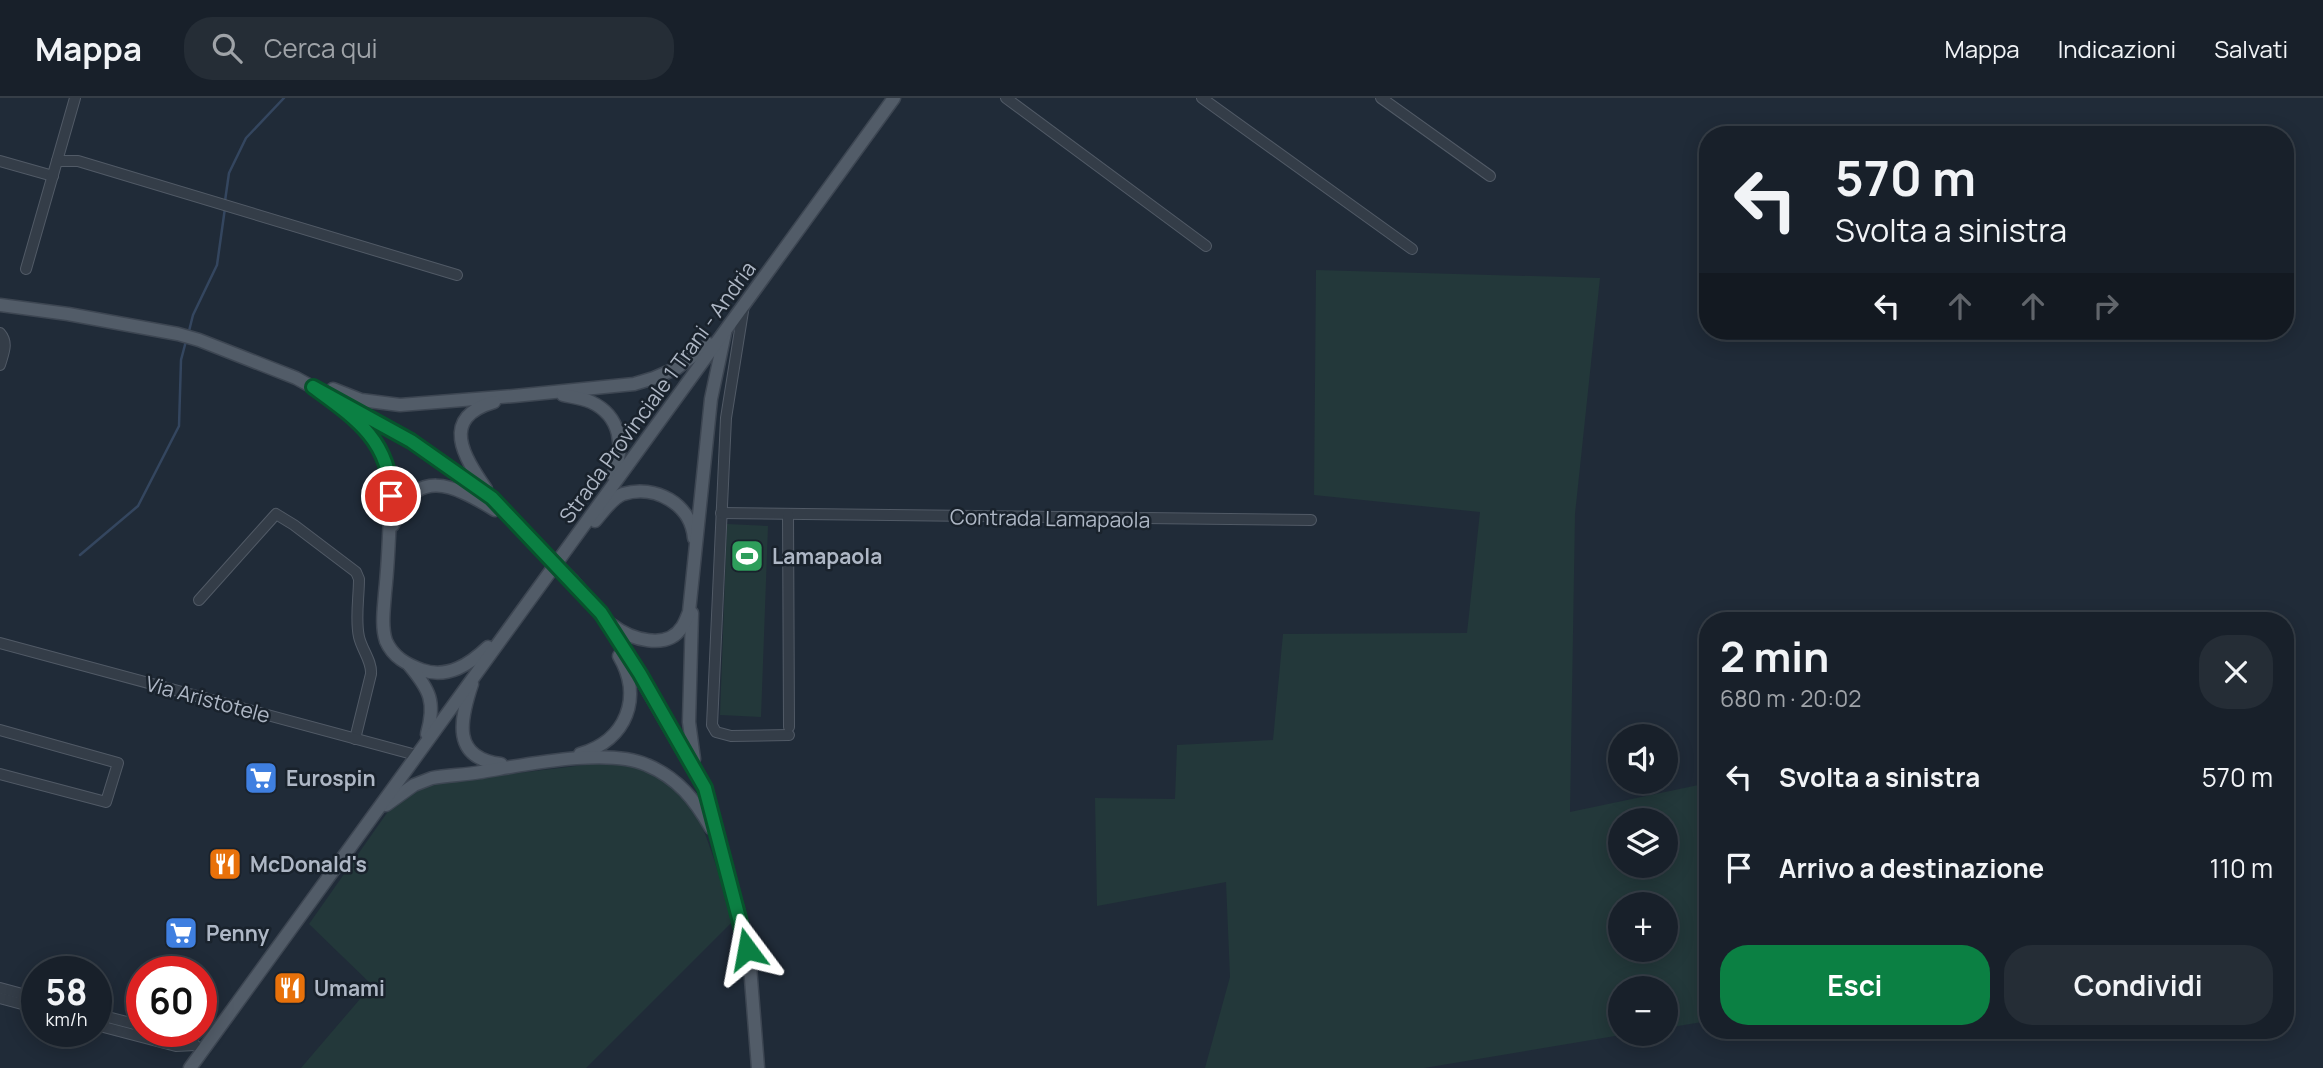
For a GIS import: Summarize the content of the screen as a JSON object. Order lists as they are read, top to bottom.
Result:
{
  "streets": {
    "main road": ["Strada Provinciale 1 Trani - Andria"],
    "street": ["Contrada Lamapaola", "Via Aristotele"]
  },
  "crossings": [
    ["Strada Provinciale 1 Trani - Andria", "Via Aristotele"]
  ],
  "places": {
    "sports": ["Lamapaola"],
    "supermarket": ["Eurospin", "Penny"],
    "restaurant": ["McDonald's", "Umami"]
  },
  "page": {
    "header": "Mappa",
    "search": "Cerca qui",
    "nav": ["Mappa", "Indicazioni", "Salvati"],
    "turn": ["570 m", "Svolta a sinistra"],
    "heading": ["2 min", "680 m · 20:02"],
    "map_buttons": ["+", "−"],
    "list": [
      {
        "name": "Svolta a sinistra",
        "value": "570 m"
      },
      {
        "name": "Arrivo a destinazione",
        "value": "110 m"
      }
    ],
    "buttons": ["Esci", "Condividi"],
    "speed": "58 km/h",
    "limit": "60"
  }
}
